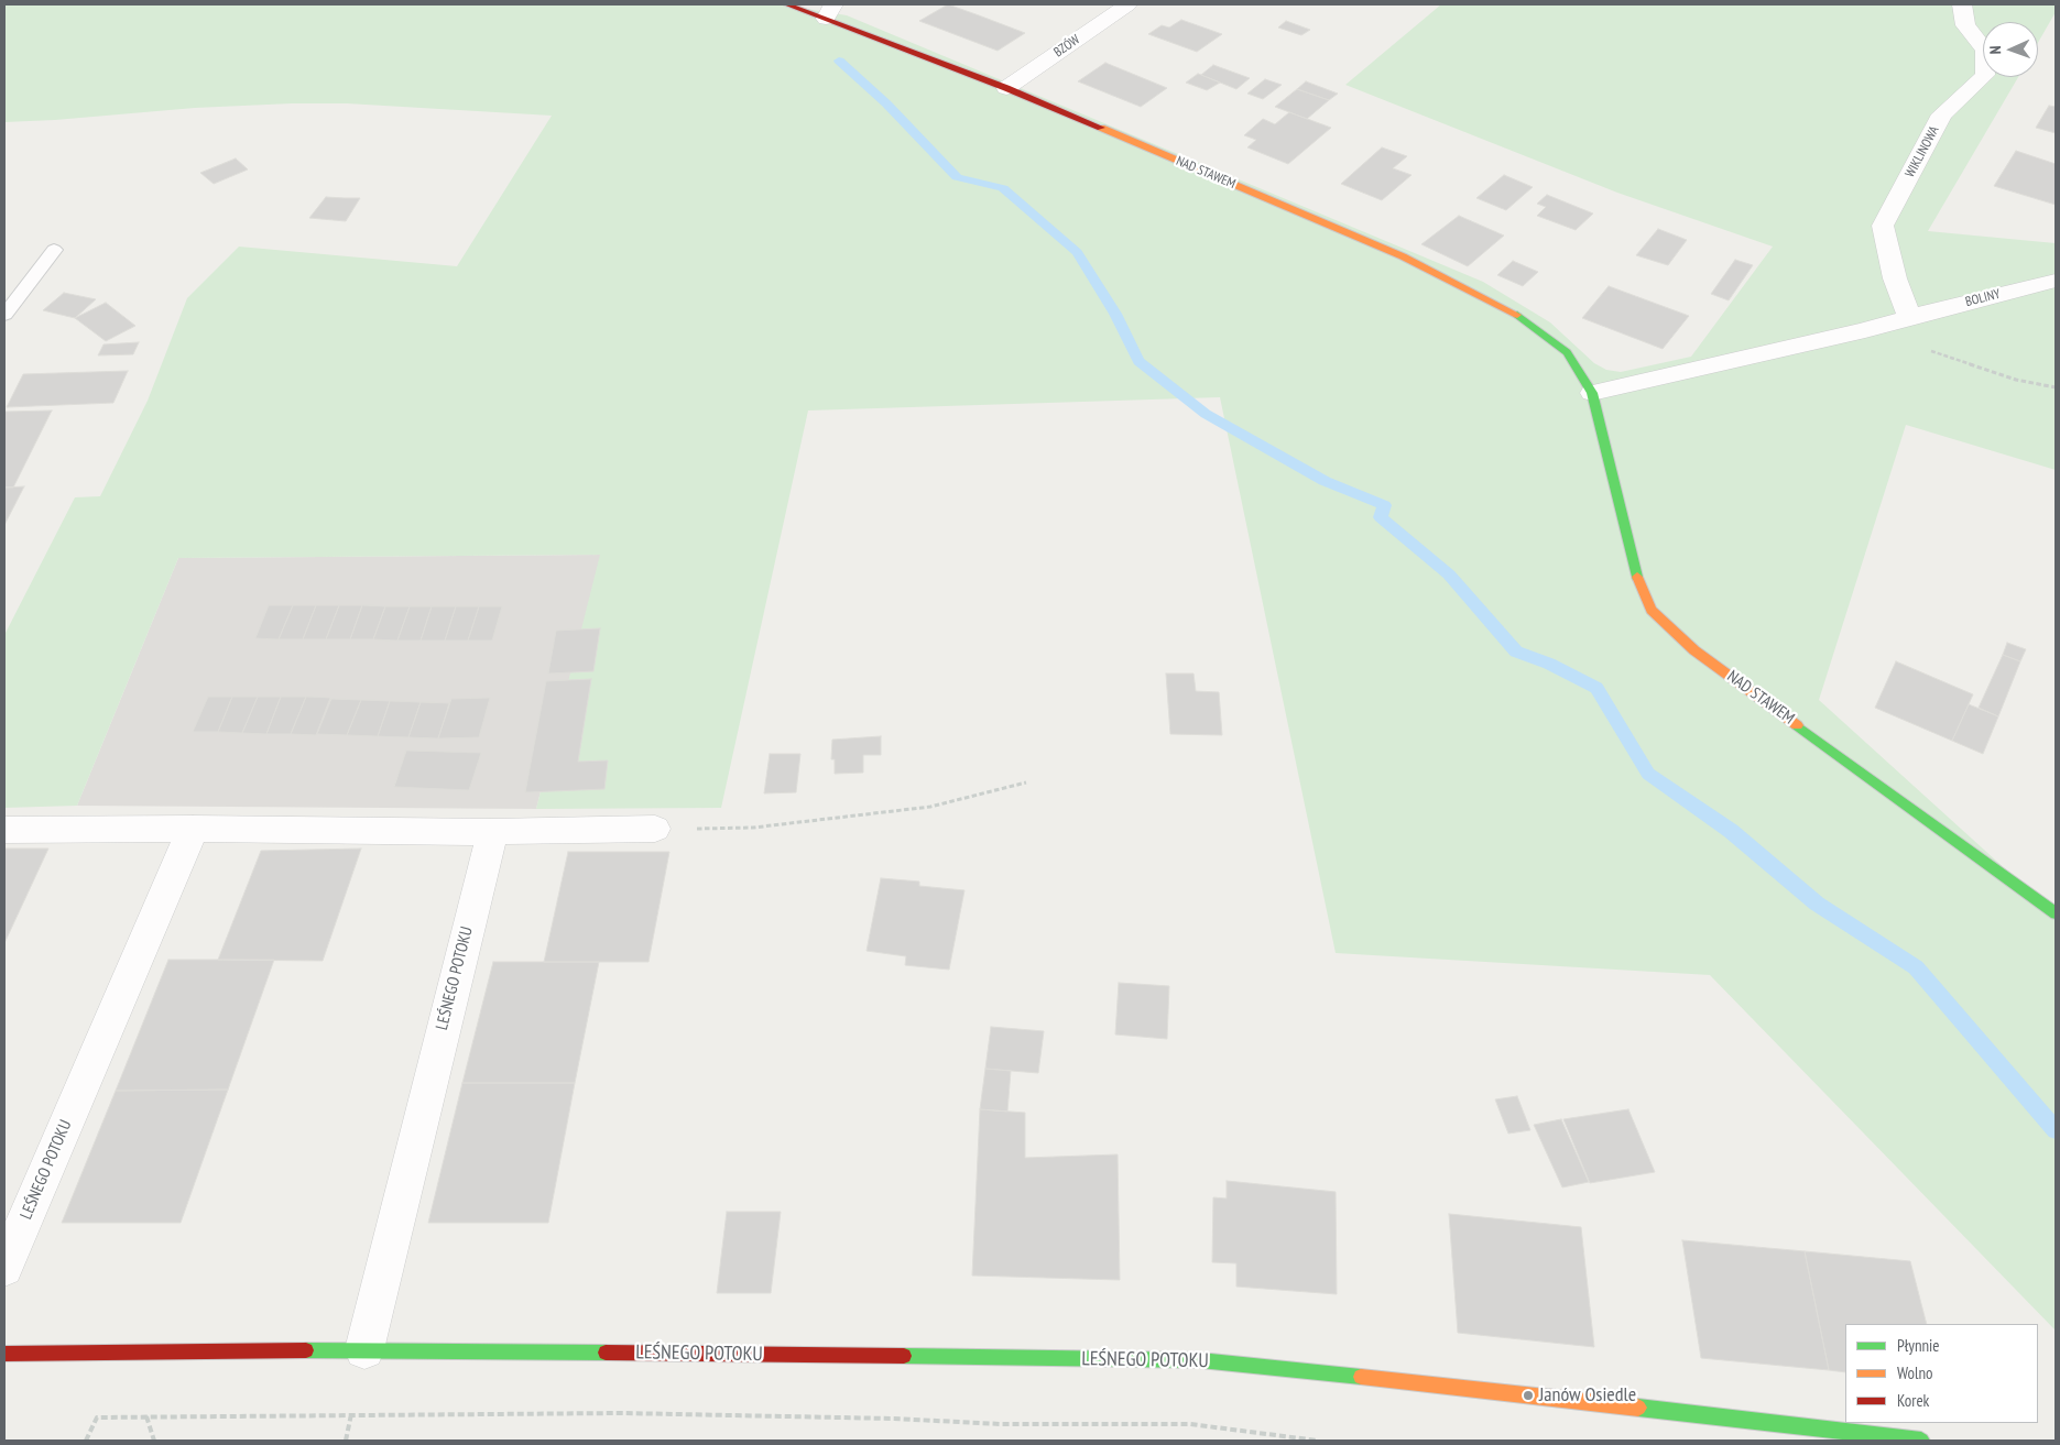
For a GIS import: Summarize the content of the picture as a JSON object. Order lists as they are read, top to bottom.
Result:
{
  "streets": {
    "street": [
      "BZÓW",
      "WIKLINOWA",
      "NAD STAWEM",
      "BOLINY",
      "LEŚNEGO POTOKU"
    ]
  },
  "crossings": [
    ["BZÓW", "NAD STAWEM"],
    ["WIKLINOWA", "BOLINY"]
  ],
  "places": ["Janów Osiedle"],
  "legend": ["Płynnie", "Wolno", "Korek"],
  "north": "left"
}
